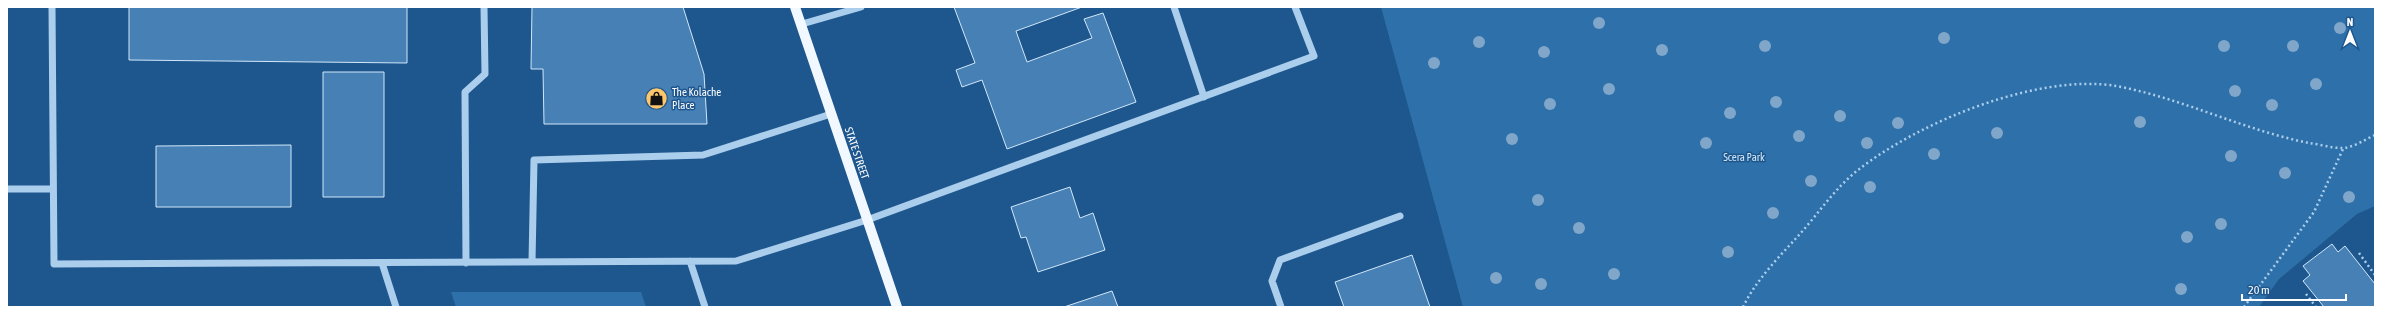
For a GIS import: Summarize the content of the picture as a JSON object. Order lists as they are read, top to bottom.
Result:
{
  "streets": {
    "main road": ["STATE STREET"]
  },
  "parks": ["Scera Park"],
  "places": {
    "shop": ["The Kolache Place"]
  },
  "scale_bar": "20 m",
  "north": "top"
}
